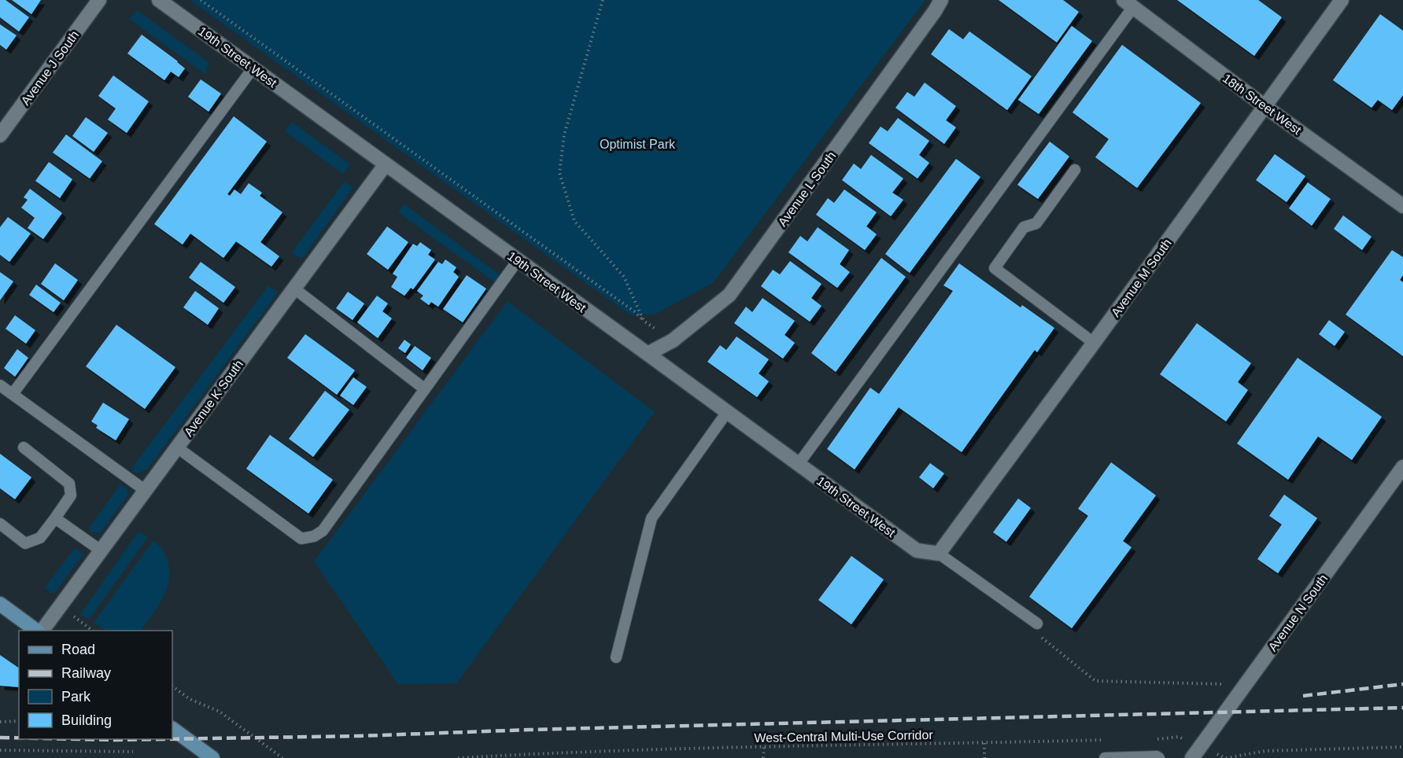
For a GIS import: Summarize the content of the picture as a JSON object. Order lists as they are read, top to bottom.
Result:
{
  "streets": {
    "street": [
      "19th Street West",
      "Avenue J South",
      "18th Street West",
      "Avenue L South",
      "Avenue M South",
      "Avenue K South",
      "Avenue N South"
    ],
    "path": ["West-Central Multi-Use Corridor"]
  },
  "crossings": [
    ["19th Street West", "Avenue L South"],
    ["19th Street West", "Avenue M South"],
    ["19th Street West", "Avenue K South"],
    ["18th Street West", "Avenue M South"]
  ],
  "parks": ["Optimist Park"],
  "legend": [
    "Road",
    "Railway",
    "Park",
    "Building"
  ]
}
